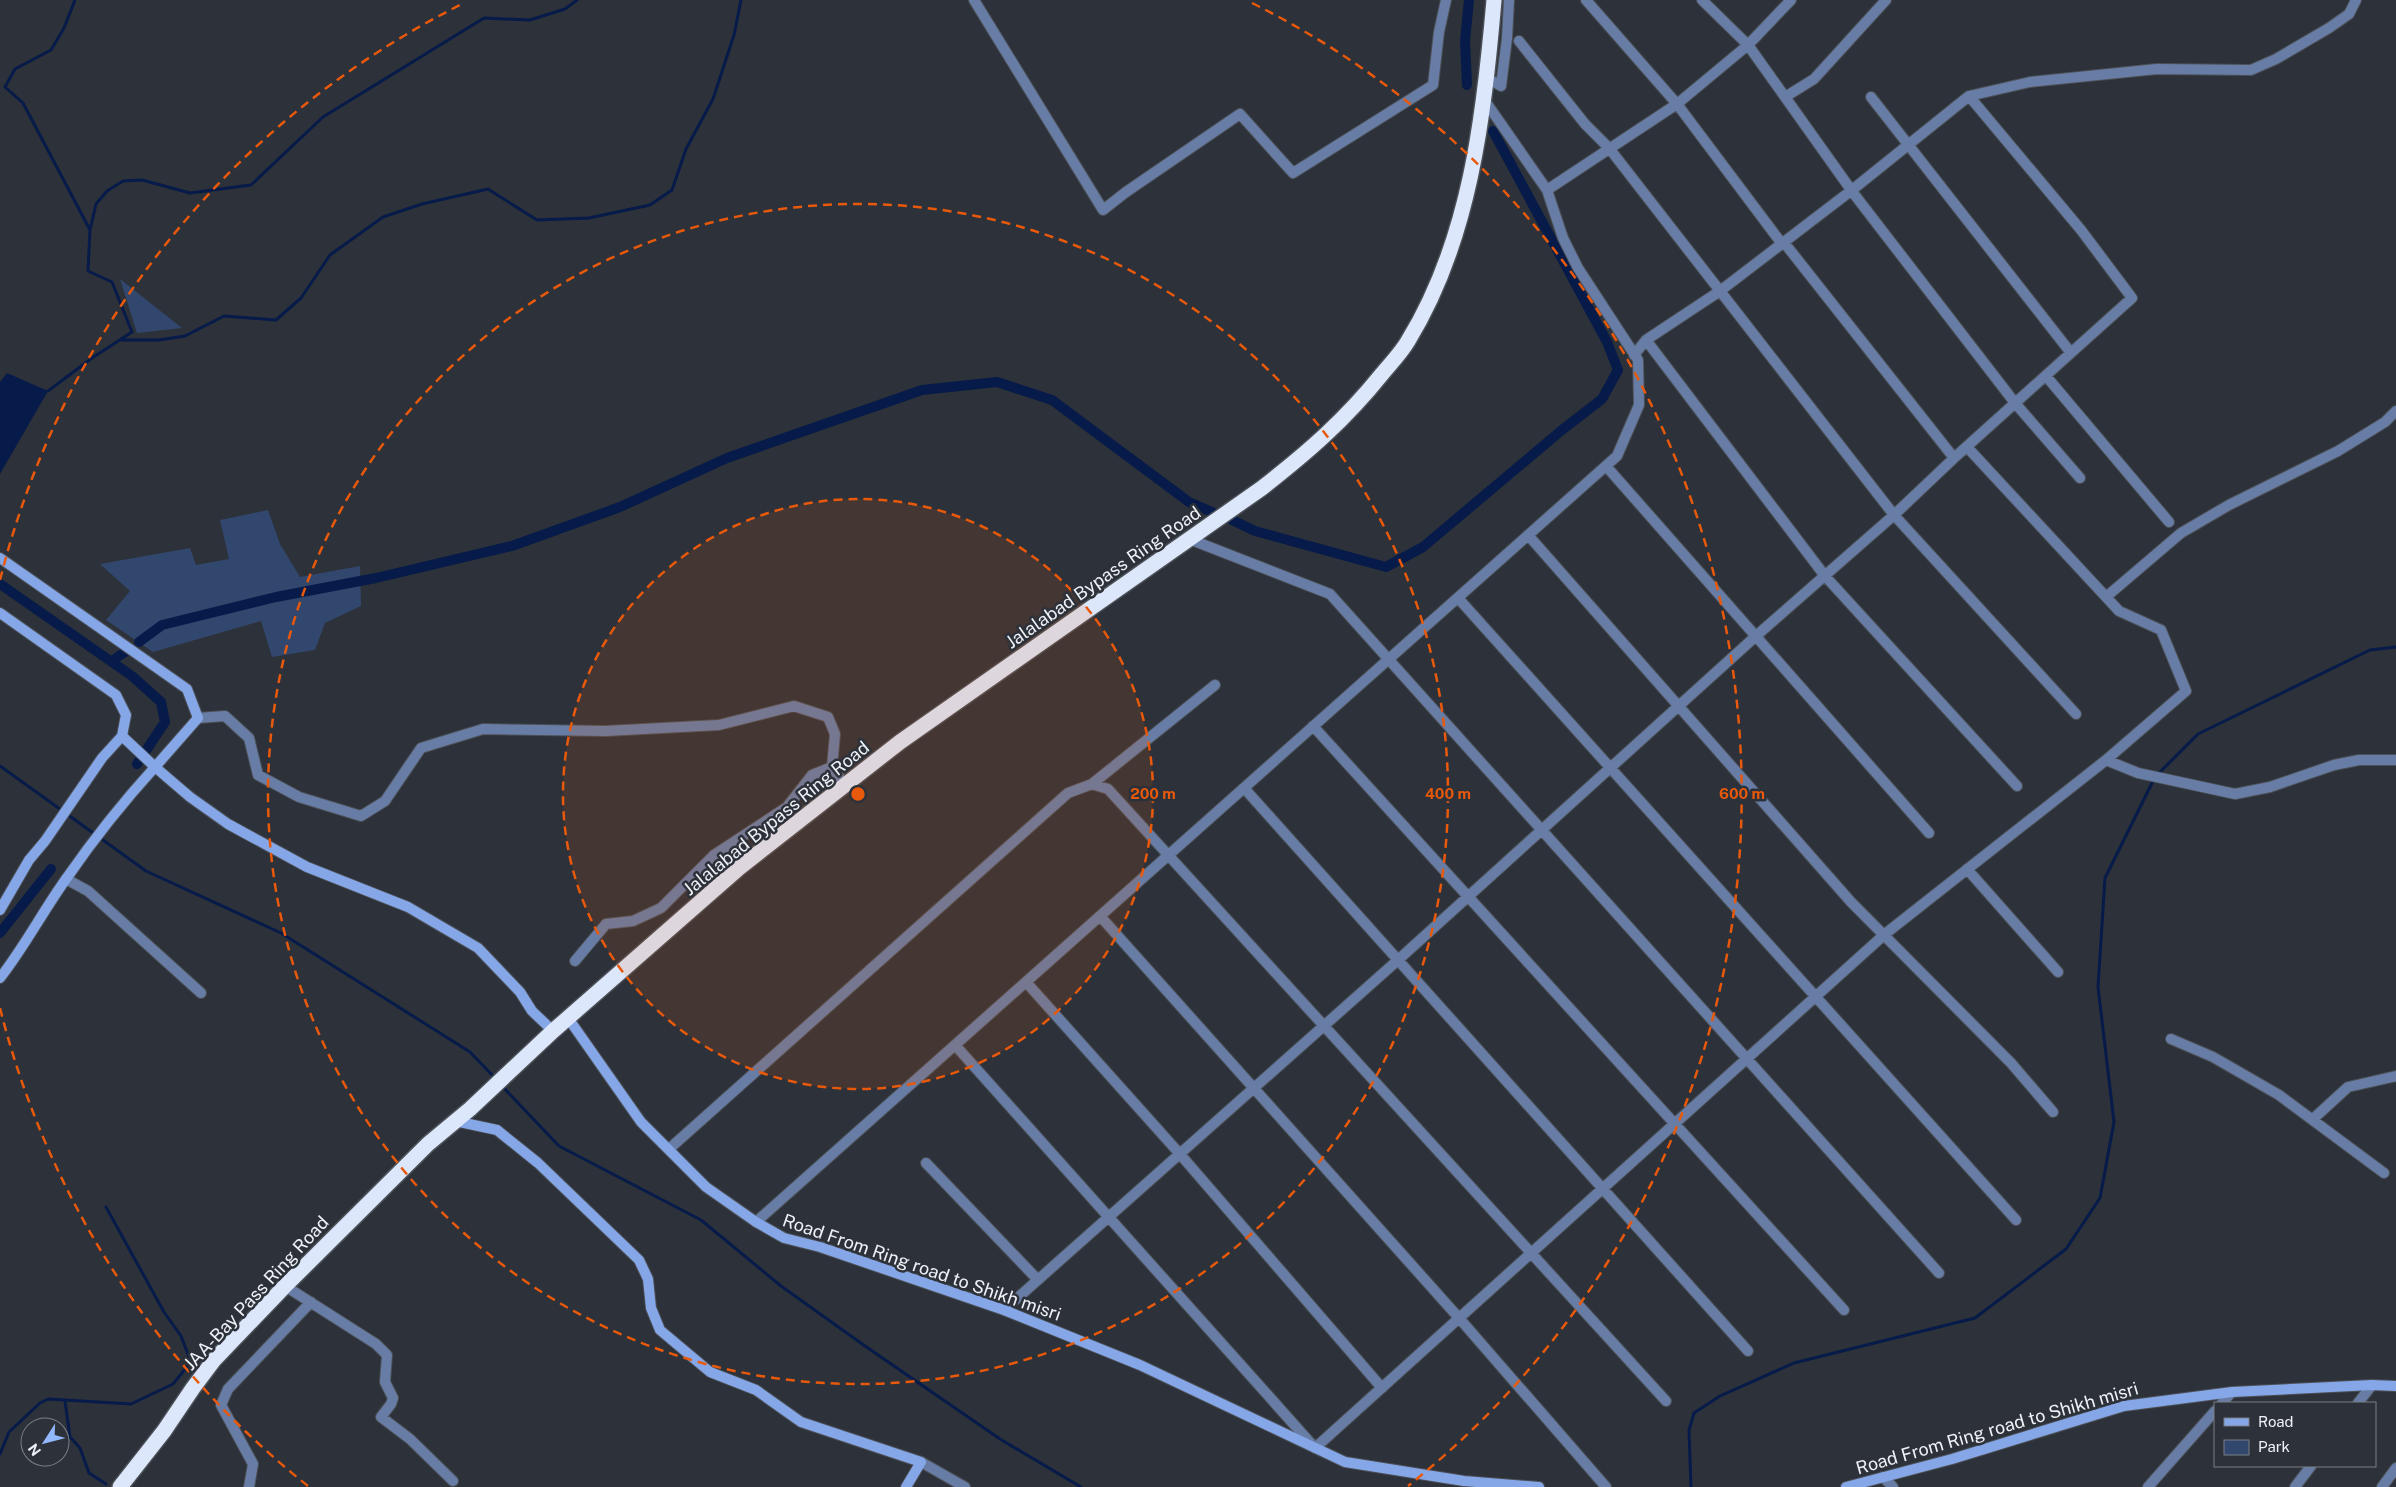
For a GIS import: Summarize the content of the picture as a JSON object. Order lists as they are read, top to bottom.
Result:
{
  "streets": {
    "highway": ["Jalalabad Bypass Ring Road", "JAA-Bay Pass Ring Road"],
    "street": ["Road From Ring road to Shikh misri"]
  },
  "crossings": [
    ["Jalalabad Bypass Ring Road", "Road From Ring road to Shikh misri"],
    ["Jalalabad Bypass Ring Road", "JAA-Bay Pass Ring Road"]
  ],
  "legend": ["Road", "Park"],
  "north": "bottom left",
  "rings": ["200 m", "400 m", "600 m"]
}
